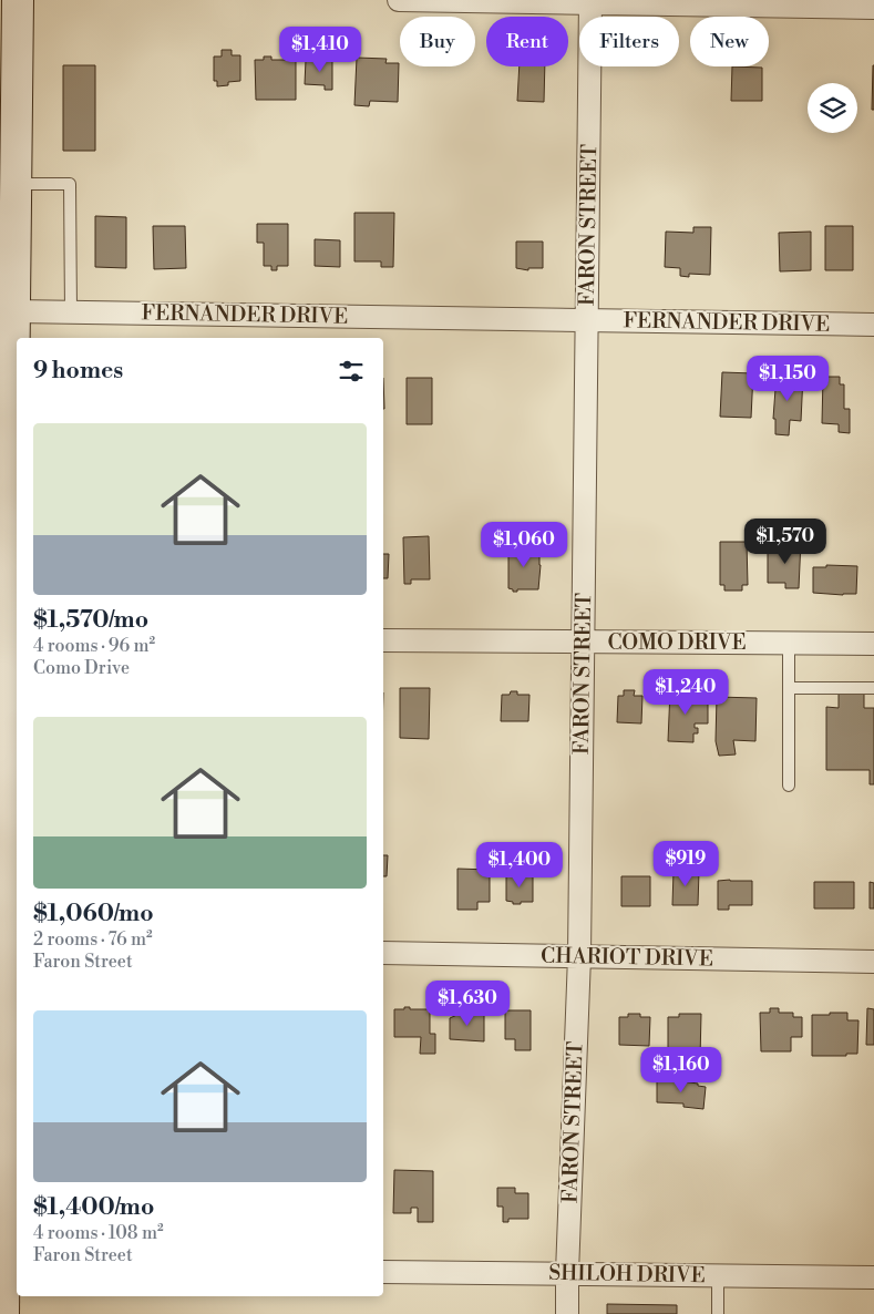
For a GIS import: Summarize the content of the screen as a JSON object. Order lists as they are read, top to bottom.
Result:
{
  "streets": {
    "street": [
      "FARON STREET",
      "FERNANDER DRIVE",
      "COMO DRIVE",
      "CHARIOT DRIVE",
      "SHILOH DRIVE"
    ]
  },
  "crossings": [
    ["FARON STREET", "FERNANDER DRIVE"],
    ["FARON STREET", "COMO DRIVE"],
    ["FARON STREET", "CHARIOT DRIVE"],
    ["FARON STREET", "SHILOH DRIVE"]
  ],
  "page": {
    "chip": [
      "Buy",
      "Rent",
      "Filters",
      "New"
    ],
    "price": [
      "$1,410",
      "$1,150",
      "$1,570",
      "$1,060",
      "$1,240",
      "$919",
      "$1,400",
      "$1,630",
      "$1,160"
    ],
    "heading": "9 homes",
    "list": [
      {
        "name": "$1,570/mo",
        "note": "4 rooms · 96 m² · Como Drive"
      },
      {
        "name": "$1,060/mo",
        "note": "2 rooms · 76 m² · Faron Street"
      },
      {
        "name": "$1,400/mo",
        "note": "4 rooms · 108 m² · Faron Street"
      }
    ]
  }
}
